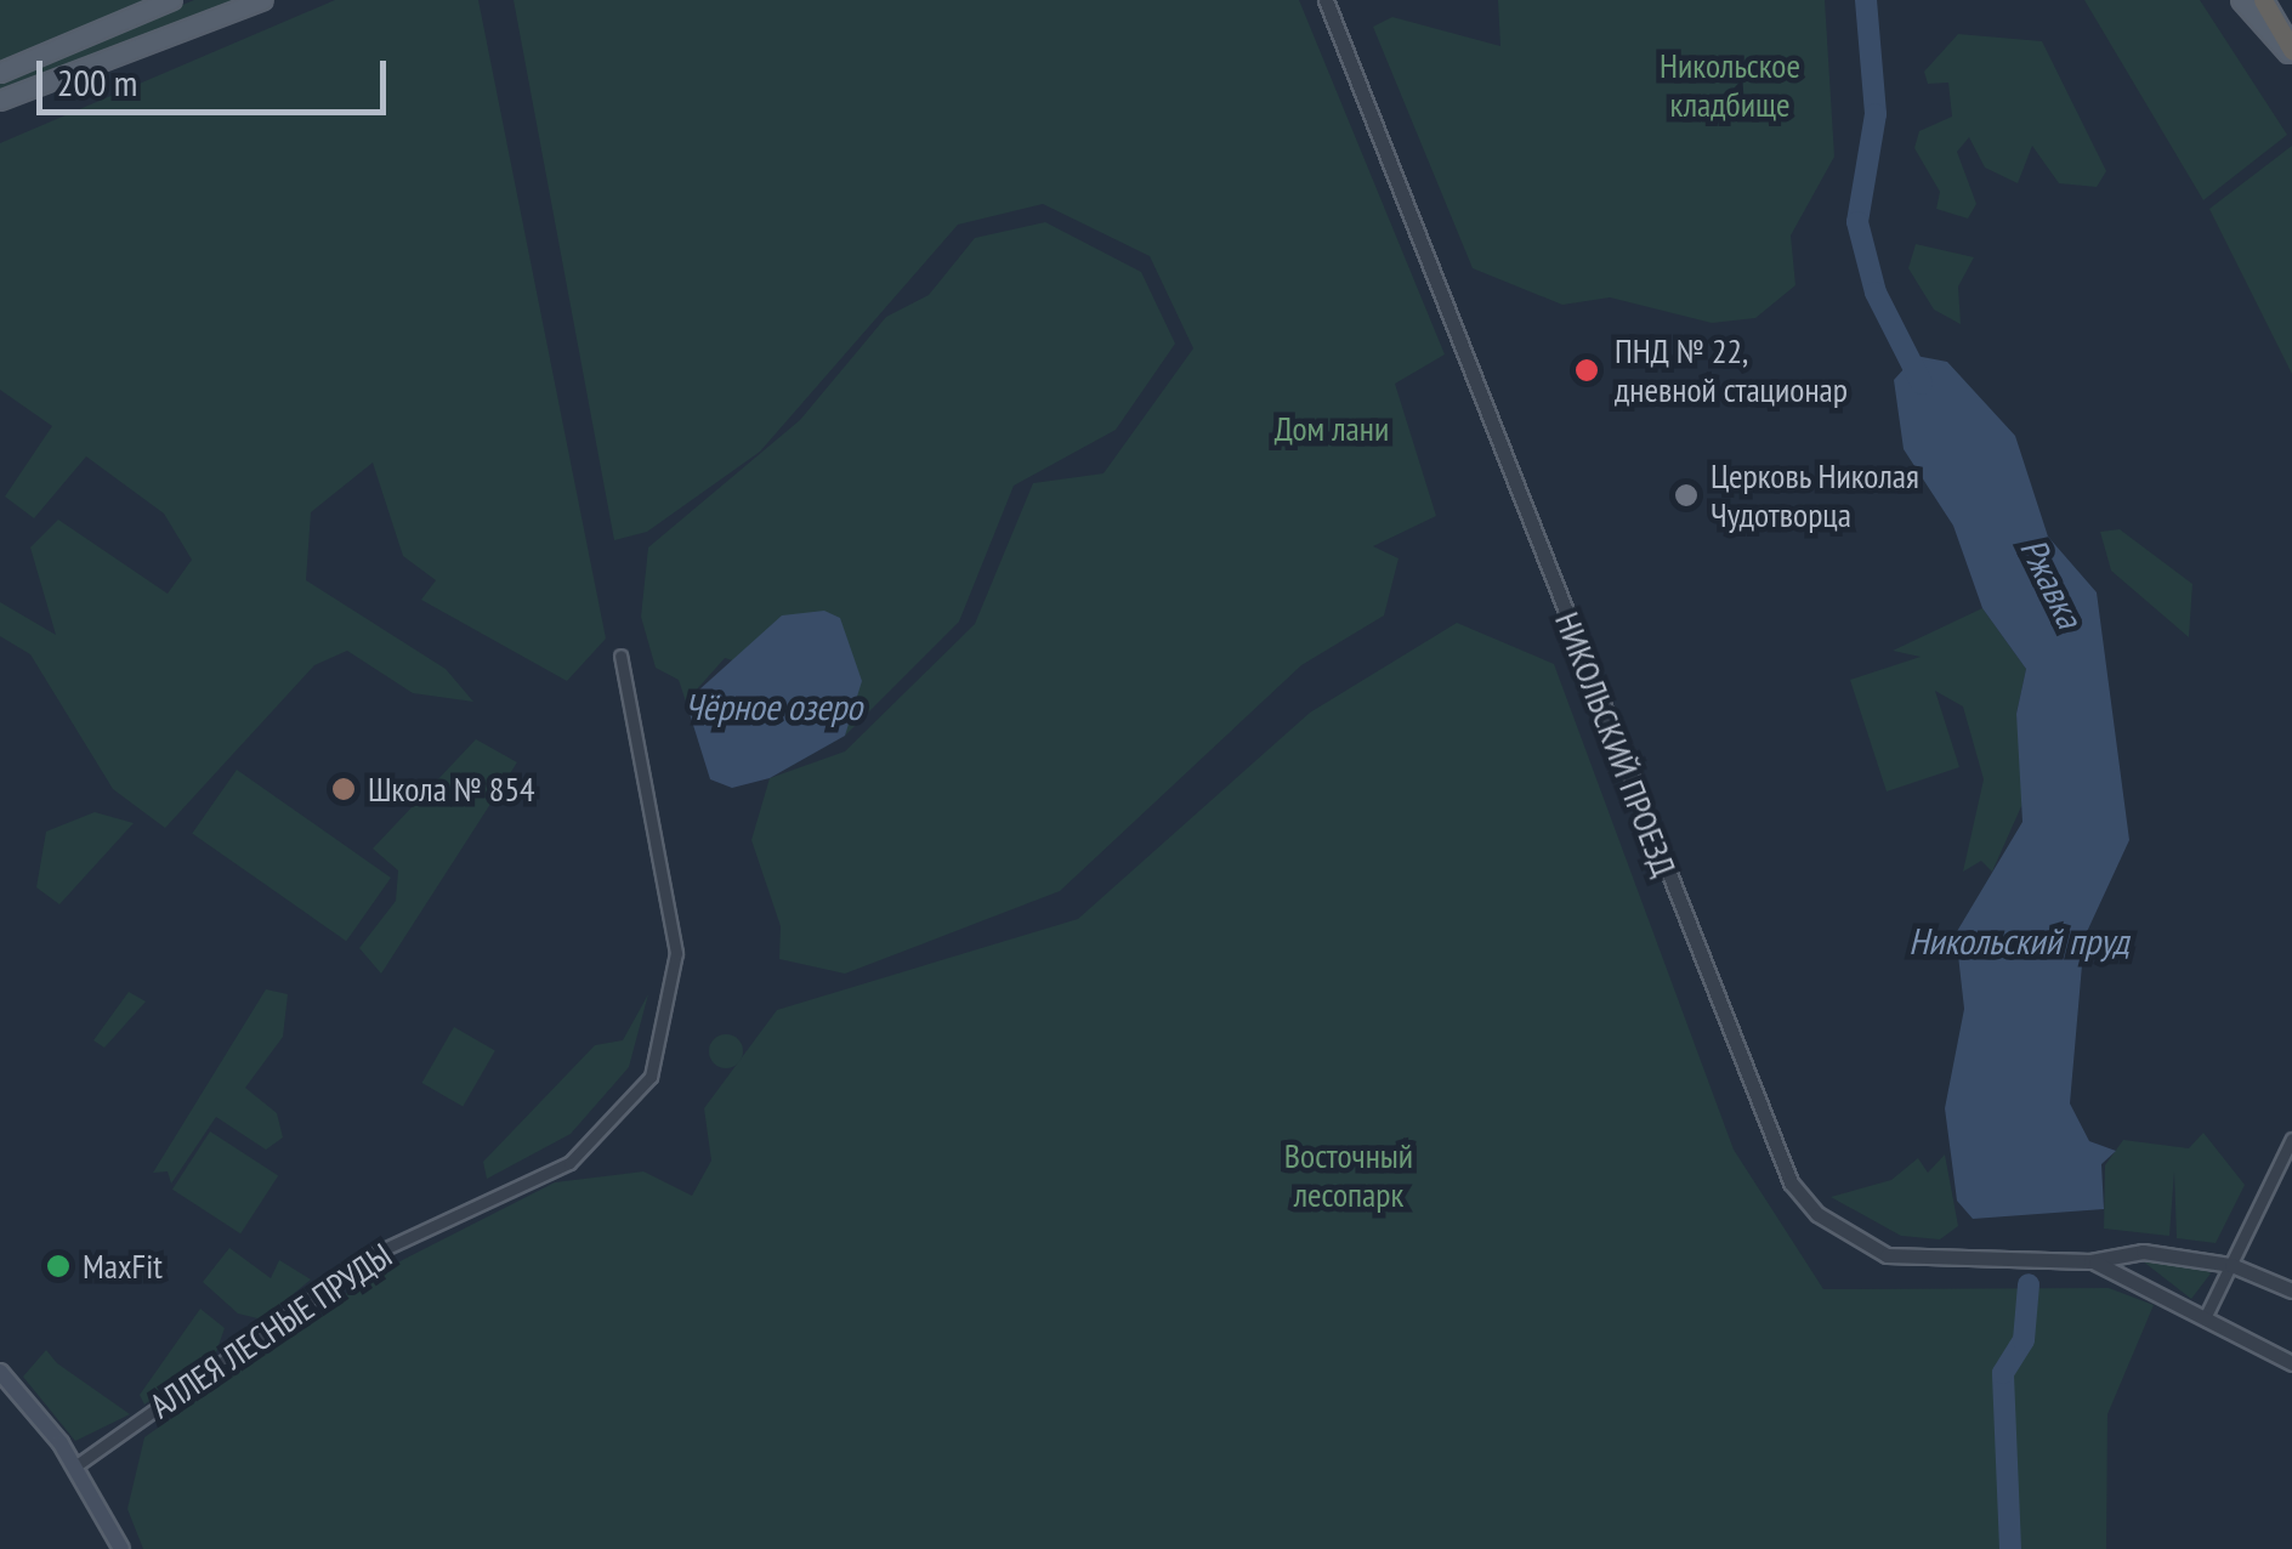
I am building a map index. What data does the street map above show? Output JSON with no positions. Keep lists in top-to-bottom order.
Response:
{
  "streets": {
    "street": ["НИКОЛЬСКИЙ ПРОЕЗД", "АЛЛЕЯ ЛЕСНЫЕ ПРУДЫ"]
  },
  "water": ["Ржавка", "Чёрное озеро", "Никольский пруд"],
  "parks": ["Никольское кладбище", "Дом лани", "Восточный лесопарк"],
  "places": [
    "ПНД № 22, дневной стационар",
    "Церковь Николая Чудотворца",
    "Школа № 854",
    "MaxFit"
  ],
  "scale_bar": "200 m"
}
